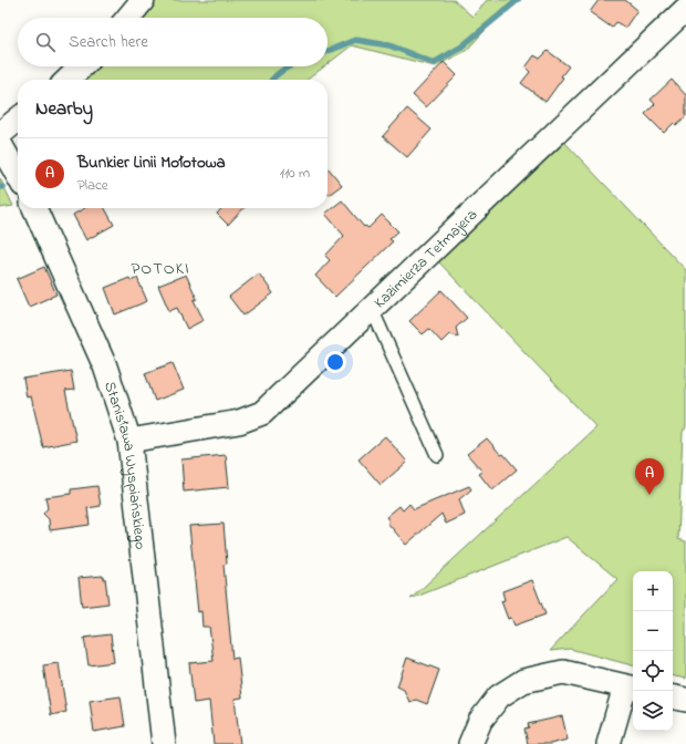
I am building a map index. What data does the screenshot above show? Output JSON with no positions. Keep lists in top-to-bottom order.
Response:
{
  "streets": {
    "street": ["Kazimierza Tetmajera", "Stanisława Wyspiańskiego"]
  },
  "crossings": [
    ["Kazimierza Tetmajera", "Stanisława Wyspiańskiego"]
  ],
  "districts": ["POTOKI"],
  "page": {
    "search": "Search here",
    "heading": "Nearby",
    "list": [
      {
        "mark": "A",
        "name": "Bunkier Linii Mołotowa",
        "note": "Place",
        "value": "110 m"
      }
    ],
    "pins": "A",
    "map_buttons": ["+", "−"]
  }
}
